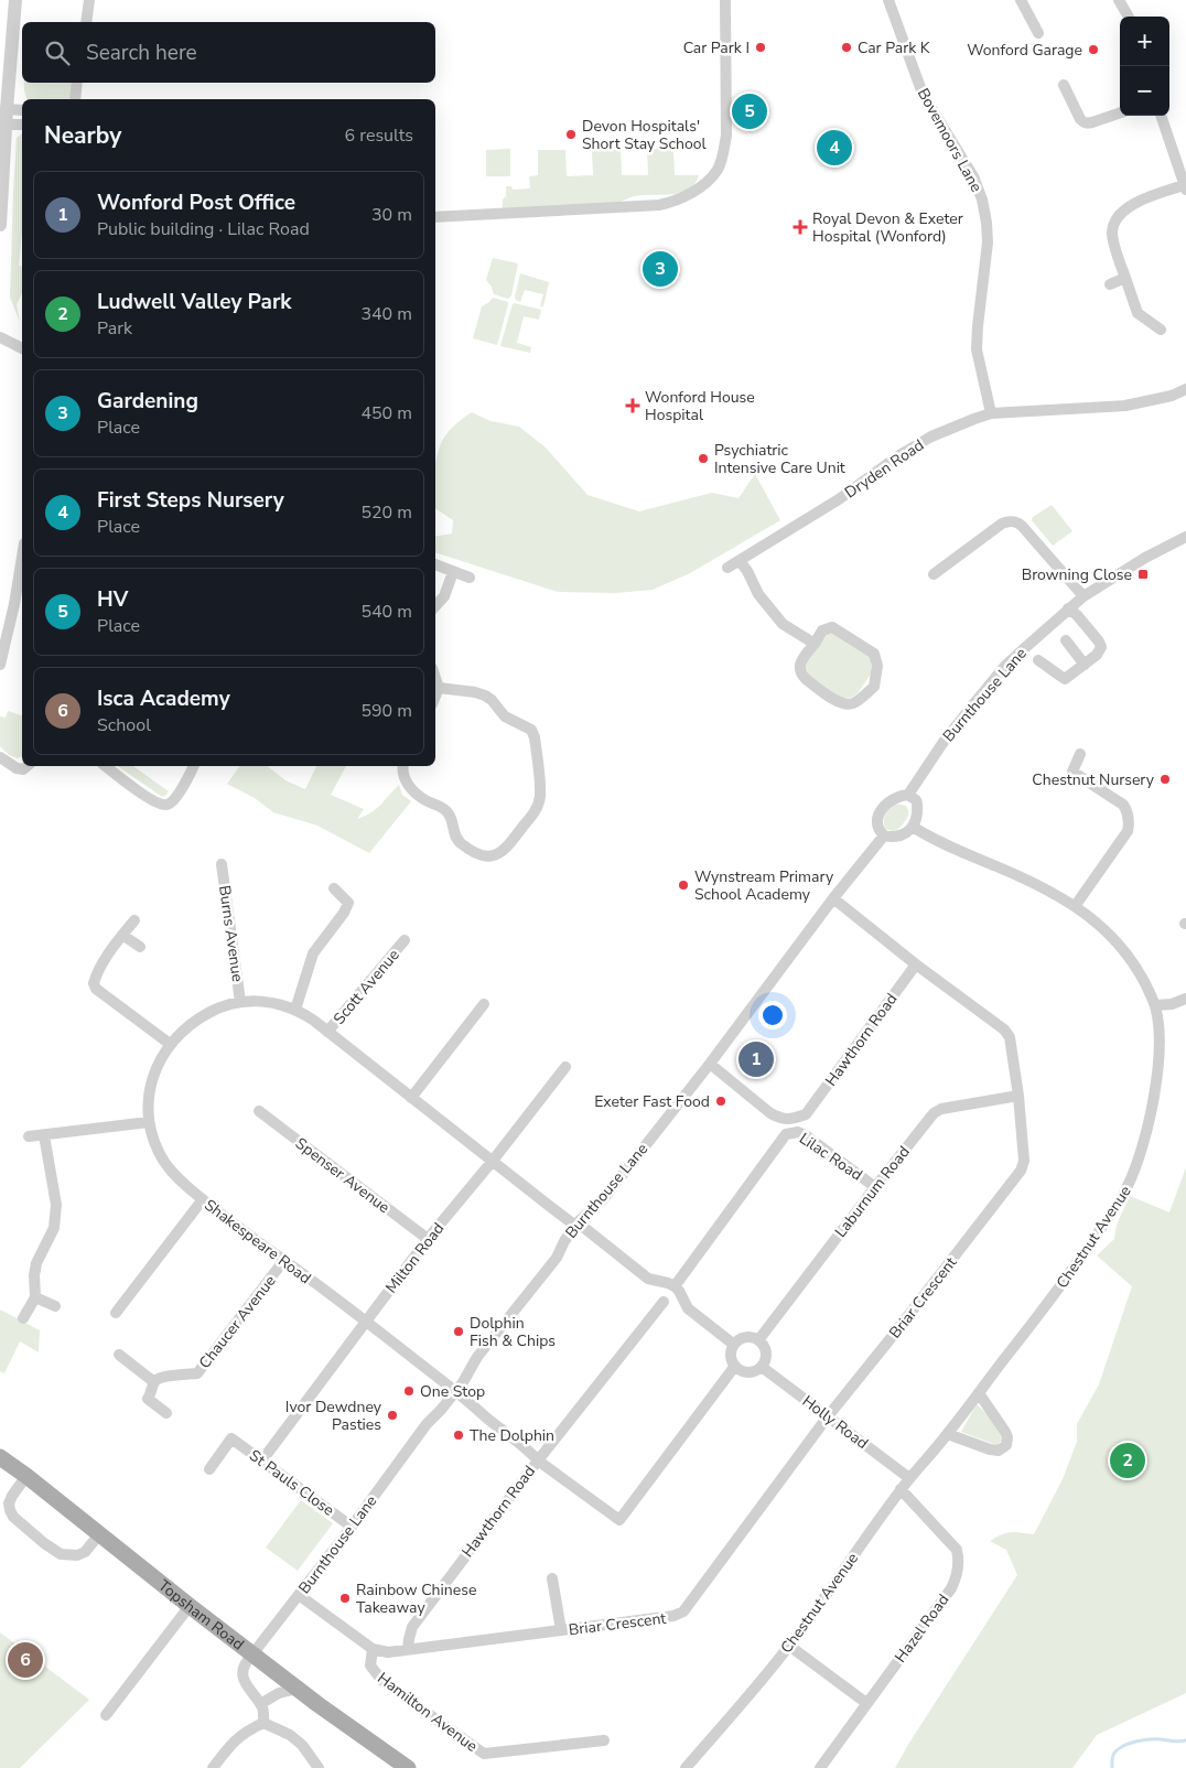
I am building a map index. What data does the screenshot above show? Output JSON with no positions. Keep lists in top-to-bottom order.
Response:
{
  "streets": {
    "main road": ["Topsham Road"],
    "street": [
      "Bovemoors Lane",
      "Dryden Road",
      "Burnthouse Lane",
      "Burns Avenue",
      "Scott Avenue",
      "Hawthorn Road",
      "Lilac Road",
      "Spenser Avenue",
      "Laburnum Road",
      "Chestnut Avenue",
      "Shakespeare Road",
      "Milton Road",
      "Briar Crescent",
      "Chaucer Avenue",
      "Holly Road",
      "St Pauls Close",
      "Hazel Road",
      "Hamilton Avenue"
    ]
  },
  "crossings": [
    ["Bovemoors Lane", "Dryden Road"],
    ["Burnthouse Lane", "Lilac Road"],
    ["Burnthouse Lane", "Chestnut Avenue"],
    ["Burnthouse Lane", "Shakespeare Road"],
    ["Burnthouse Lane", "Briar Crescent"],
    ["Burnthouse Lane", "St Pauls Close"],
    ["Burnthouse Lane", "Topsham Road"],
    ["Burns Avenue", "Shakespeare Road"],
    ["Scott Avenue", "Shakespeare Road"],
    ["Hawthorn Road", "Lilac Road"],
    ["Hawthorn Road", "Shakespeare Road"],
    ["Hawthorn Road", "Briar Crescent"],
    ["Lilac Road", "Laburnum Road"],
    ["Spenser Avenue", "Milton Road"],
    ["Laburnum Road", "Shakespeare Road"],
    ["Laburnum Road", "Briar Crescent"],
    ["Laburnum Road", "Holly Road"],
    ["Chestnut Avenue", "Holly Road"],
    ["Chestnut Avenue", "Hazel Road"],
    ["Shakespeare Road", "Milton Road"],
    ["Shakespeare Road", "Chaucer Avenue"],
    ["Shakespeare Road", "Holly Road"],
    ["Briar Crescent", "Holly Road"],
    ["Briar Crescent", "Hamilton Avenue"]
  ],
  "places": {
    "other": [
      "Car Park I",
      "Car Park K",
      "Wonford Garage",
      "Devon Hospitals' Short Stay School",
      "Psychiatric Intensive Care Unit",
      "Chestnut Nursery",
      "Wynstream Primary School Academy",
      "Exeter Fast Food",
      "Dolphin Fish & Chips",
      "One Stop",
      "Ivor Dewdney Pasties",
      "The Dolphin",
      "Rainbow Chinese Takeaway"
    ],
    "health": ["Royal Devon & Exeter Hospital (Wonford)", "Wonford House Hospital"],
    "transit": ["Browning Close"]
  },
  "page": {
    "map_buttons": ["+", "−"],
    "search": "Search here",
    "pins": [
      "5",
      "4",
      "3",
      "1",
      "2",
      "6"
    ],
    "heading": ["Nearby", "6 results"],
    "list": [
      {
        "mark": "1",
        "name": "Wonford Post Office",
        "note": "Public building · Lilac Road",
        "value": "30 m"
      },
      {
        "mark": "2",
        "name": "Ludwell Valley Park",
        "note": "Park",
        "value": "340 m"
      },
      {
        "mark": "3",
        "name": "Gardening",
        "note": "Place",
        "value": "450 m"
      },
      {
        "mark": "4",
        "name": "First Steps Nursery",
        "note": "Place",
        "value": "520 m"
      },
      {
        "mark": "5",
        "name": "HV",
        "note": "Place",
        "value": "540 m"
      },
      {
        "mark": "6",
        "name": "Isca Academy",
        "note": "School",
        "value": "590 m"
      }
    ]
  }
}
